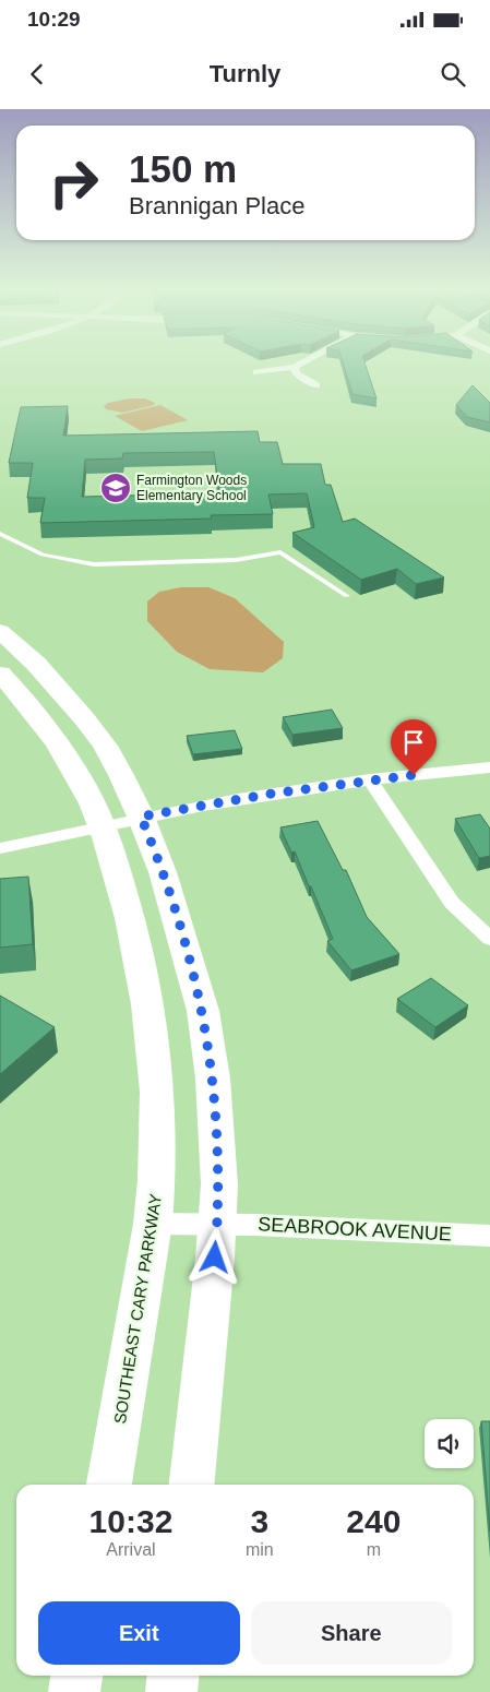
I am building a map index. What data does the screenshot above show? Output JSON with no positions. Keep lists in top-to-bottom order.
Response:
{
  "streets": {
    "main road": ["SOUTHEAST CARY PARKWAY"],
    "street": ["SEABROOK AVENUE"]
  },
  "crossings": [
    ["SEABROOK AVENUE", "SOUTHEAST CARY PARKWAY"]
  ],
  "places": {
    "school or university": ["Farmington Woods Elementary School"]
  },
  "page": {
    "status": "10:29",
    "header": "Turnly",
    "turn": ["150 m", "Brannigan Place"],
    "eta": [
      "10:32",
      "Arrival",
      "3",
      "min",
      "240",
      "m"
    ],
    "buttons": ["Exit", "Share"]
  }
}
